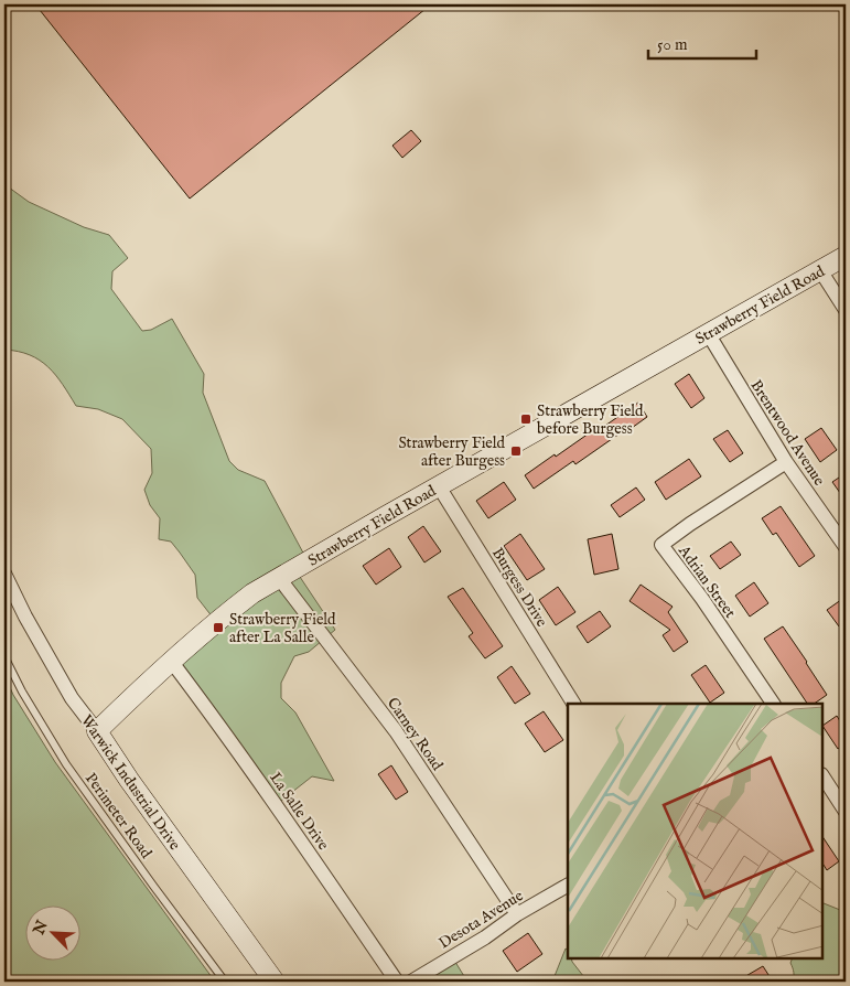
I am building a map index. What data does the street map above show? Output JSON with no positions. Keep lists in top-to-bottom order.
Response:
{
  "streets": {
    "street": [
      "Strawberry Field Road",
      "Brentwood Avenue",
      "Adrian Street",
      "Burgess Drive",
      "Carney Road",
      "Warwick Industrial Drive",
      "La Salle Drive",
      "Desota Avenue"
    ],
    "lane": ["Perimeter Road"]
  },
  "crossings": [
    ["Strawberry Field Road", "Brentwood Avenue"],
    ["Strawberry Field Road", "Burgess Drive"],
    ["Strawberry Field Road", "Carney Road"],
    ["Strawberry Field Road", "Warwick Industrial Drive"],
    ["Strawberry Field Road", "La Salle Drive"],
    ["Brentwood Avenue", "Adrian Street"],
    ["Carney Road", "Desota Avenue"]
  ],
  "places": {
    "transit": ["Strawberry Field before Burgess", "Strawberry Field after Burgess", "Strawberry Field after La Salle"]
  },
  "scale_bar": "50 m",
  "north": "top left"
}
